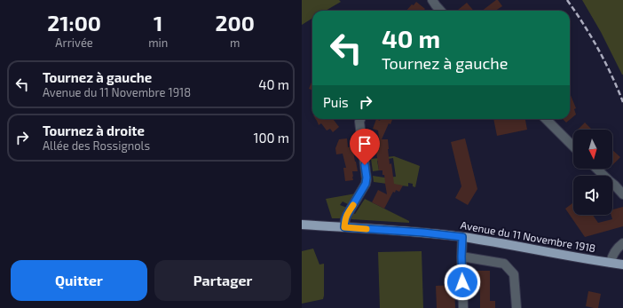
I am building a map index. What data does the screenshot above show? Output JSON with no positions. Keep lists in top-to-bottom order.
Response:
{
  "streets": {
    "main road": ["Avenue du 11 Novembre 1918"]
  },
  "north": "bottom",
  "page": {
    "eta": [
      "21:00",
      "Arrivée",
      "1",
      "min",
      "200",
      "m"
    ],
    "turn": ["40 m", "Tournez à gauche"],
    "list": [
      {
        "name": "Tournez à gauche",
        "note": "Avenue du 11 Novembre 1918",
        "value": "40 m"
      },
      {
        "name": "Tournez à droite",
        "note": "Allée des Rossignols",
        "value": "100 m"
      }
    ],
    "then": "Puis",
    "buttons": ["Quitter", "Partager"]
  }
}
